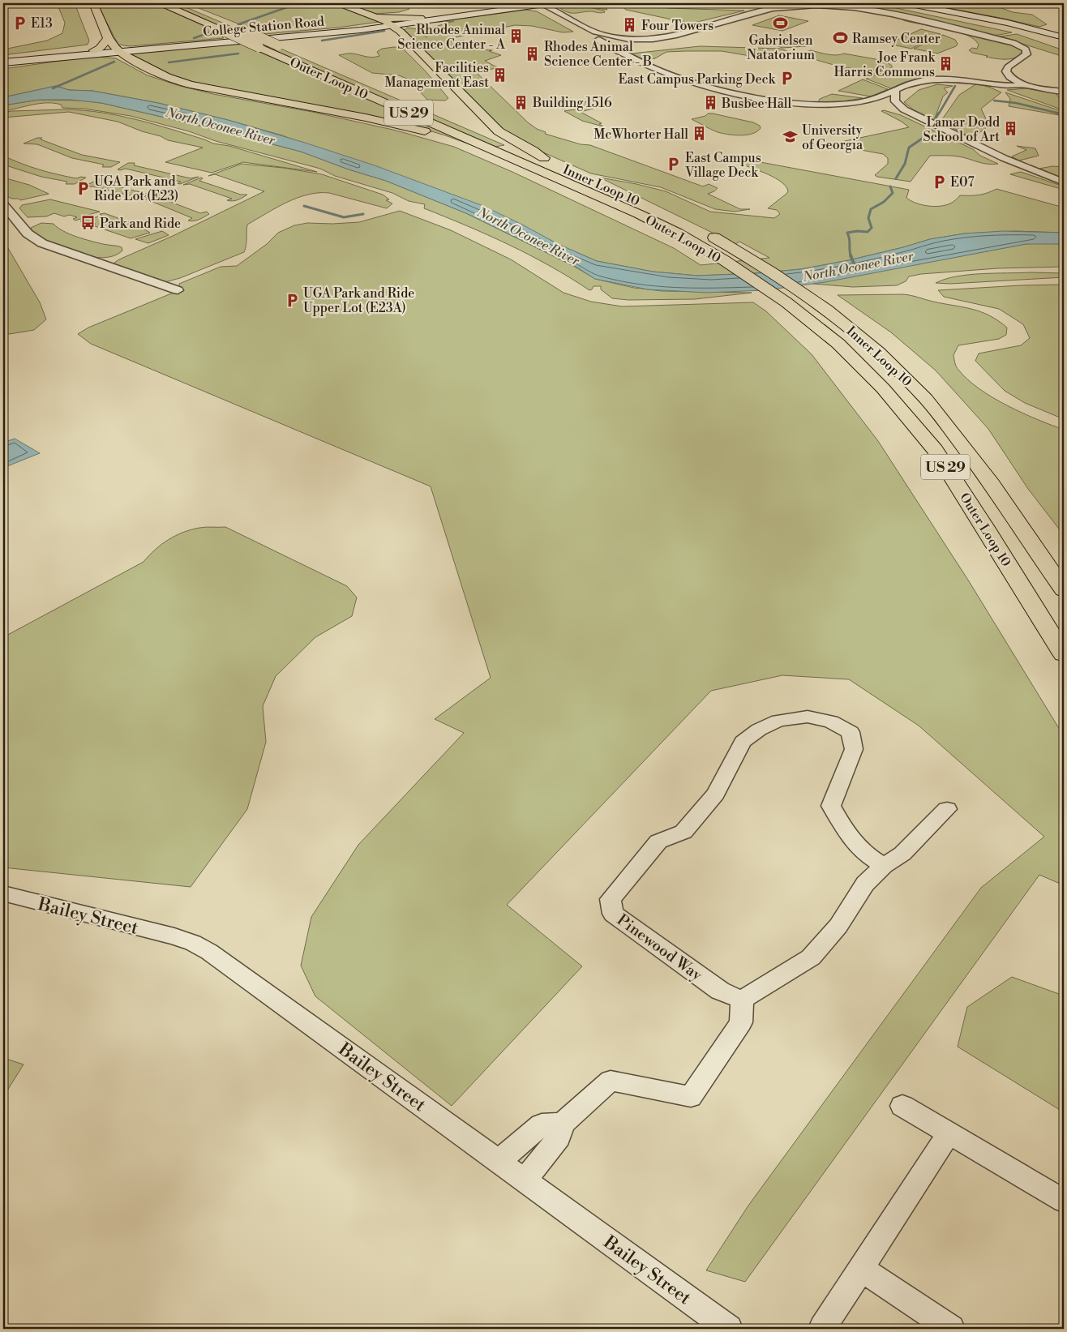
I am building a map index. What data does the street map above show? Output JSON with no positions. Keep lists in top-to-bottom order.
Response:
{
  "streets": {
    "highway": ["Outer Loop 10", "US 29", "Inner Loop 10"],
    "main road": ["College Station Road"],
    "street": ["Bailey Street", "Pinewood Way"]
  },
  "crossings": [
    ["College Station Road", "Inner Loop 10"],
    ["Outer Loop 10", "Inner Loop 10"]
  ],
  "water": ["North Oconee River"],
  "places": {
    "parking": [
      "E13",
      "East Campus Parking Deck",
      "East Campus Village Deck",
      "E07",
      "UGA Park and Ride Lot (E23)",
      "UGA Park and Ride Upper Lot (E23A)"
    ],
    "sports": ["Gabrielsen Natatorium", "Ramsey Center"],
    "building": [
      "Four Towers",
      "Rhodes Animal Science Center - A",
      "Rhodes Animal Science Center - B",
      "Joe Frank Harris Commons",
      "Facilities Management East",
      "Building 1516",
      "Busbee Hall",
      "Lamar Dodd School of Art",
      "McWhorter Hall"
    ],
    "school or university": ["University of Georgia"],
    "bus stop": ["Park and Ride"]
  }
}
